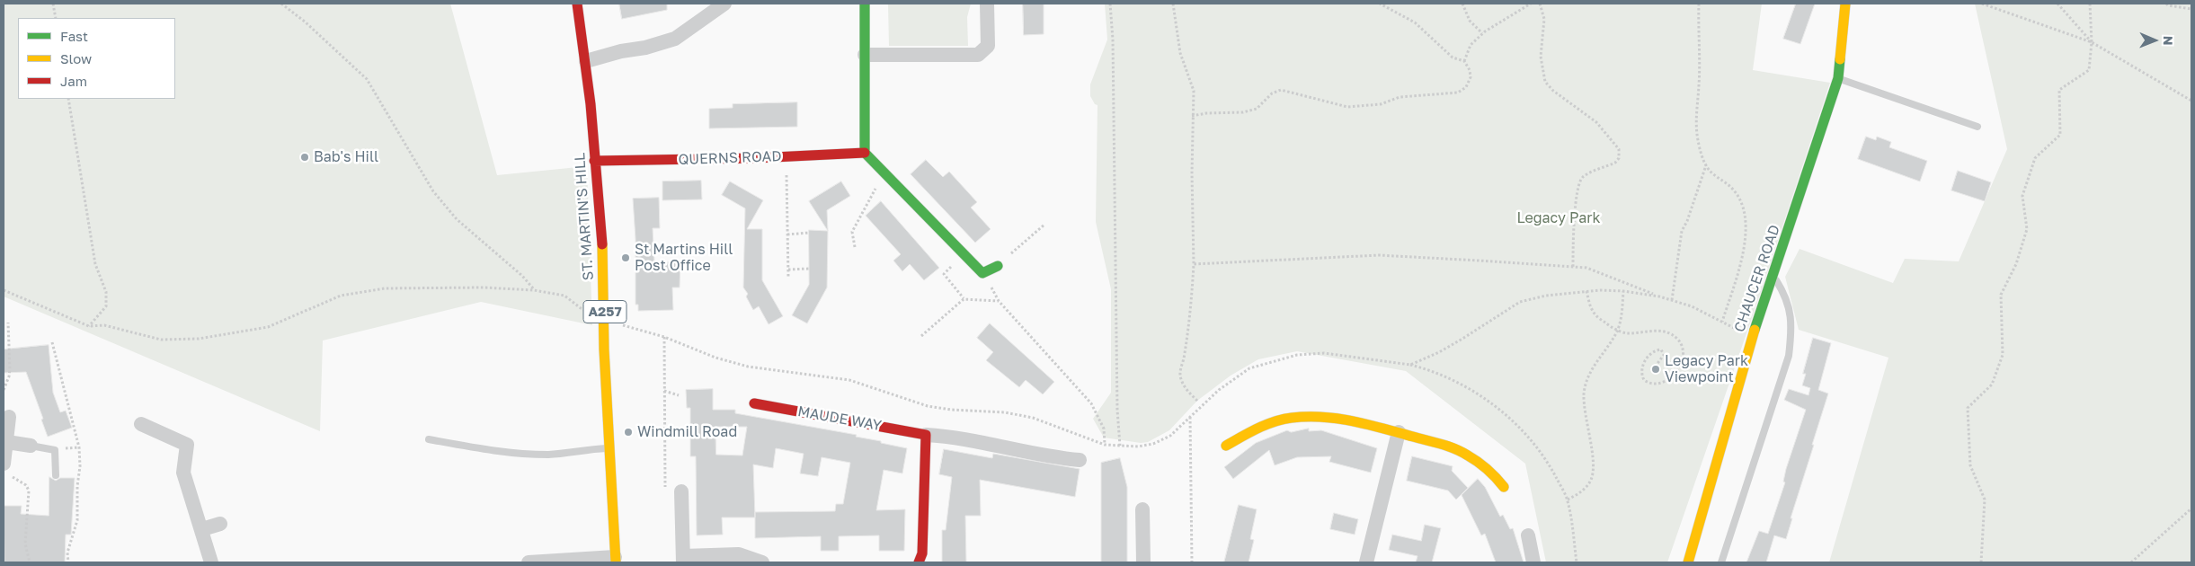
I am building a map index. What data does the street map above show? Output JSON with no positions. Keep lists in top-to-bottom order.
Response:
{
  "streets": {
    "street": [
      "QUERNS ROAD",
      "ST. MARTIN'S HILL",
      "CHAUCER ROAD",
      "A257",
      "MAUDE WAY"
    ]
  },
  "crossings": [
    ["QUERNS ROAD", "ST. MARTIN'S HILL"]
  ],
  "parks": ["Legacy Park"],
  "places": [
    "Bab's Hill",
    "St Martins Hill Post Office",
    "Legacy Park Viewpoint",
    "Windmill Road"
  ],
  "legend": ["Fast", "Slow", "Jam"],
  "north": "right"
}
